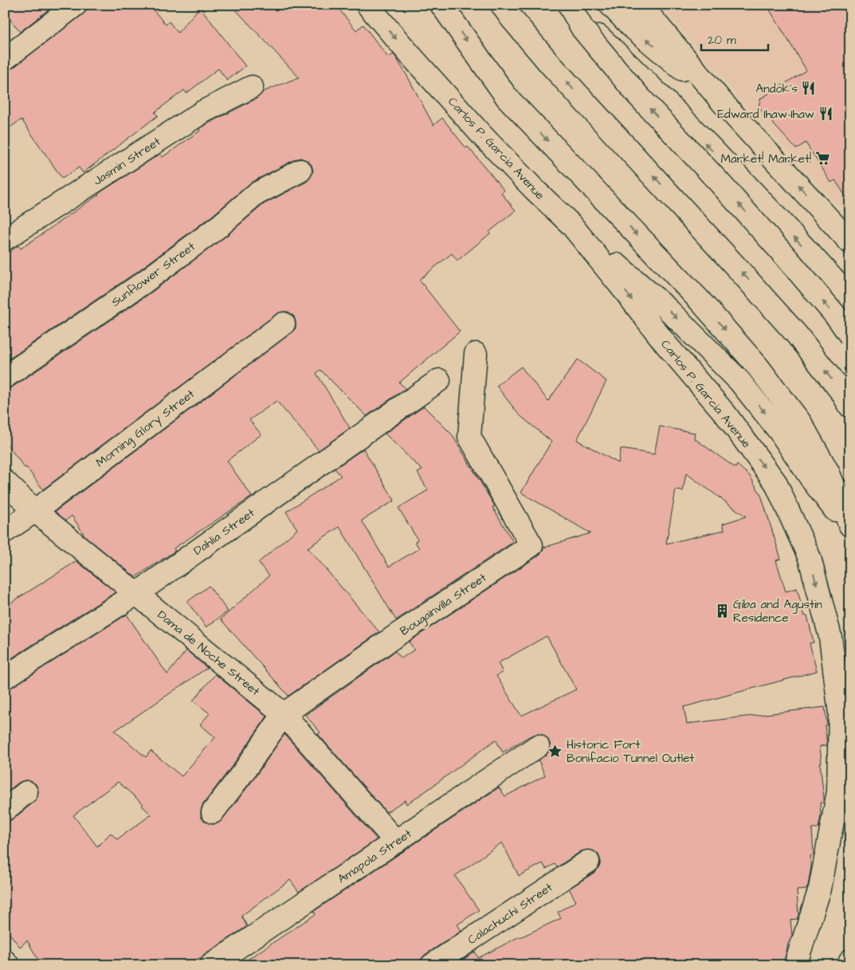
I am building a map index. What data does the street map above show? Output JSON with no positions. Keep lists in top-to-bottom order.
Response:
{
  "streets": {
    "main road": [
      "Carlos P. Garcia Avenue",
      "Jasmin Street",
      "Sunflower Street",
      "Morning Glory Street",
      "Dahlia Street",
      "Bougainvilla Street",
      "Dama de Noche Street",
      "Amapola Street",
      "Calachuchi Street"
    ]
  },
  "crossings": [
    ["Morning Glory Street", "Dama de Noche Street"],
    ["Dahlia Street", "Dama de Noche Street"],
    ["Bougainvilla Street", "Dama de Noche Street"],
    ["Dama de Noche Street", "Amapola Street"]
  ],
  "places": {
    "restaurant": ["Andok's", "Edward Ihaw-Ihaw"],
    "supermarket": ["Market! Market!"],
    "building": ["Giba and Agustin Residence"],
    "place": ["Historic Fort Bonifacio Tunnel Outlet"]
  },
  "scale_bar": "20 m"
}
